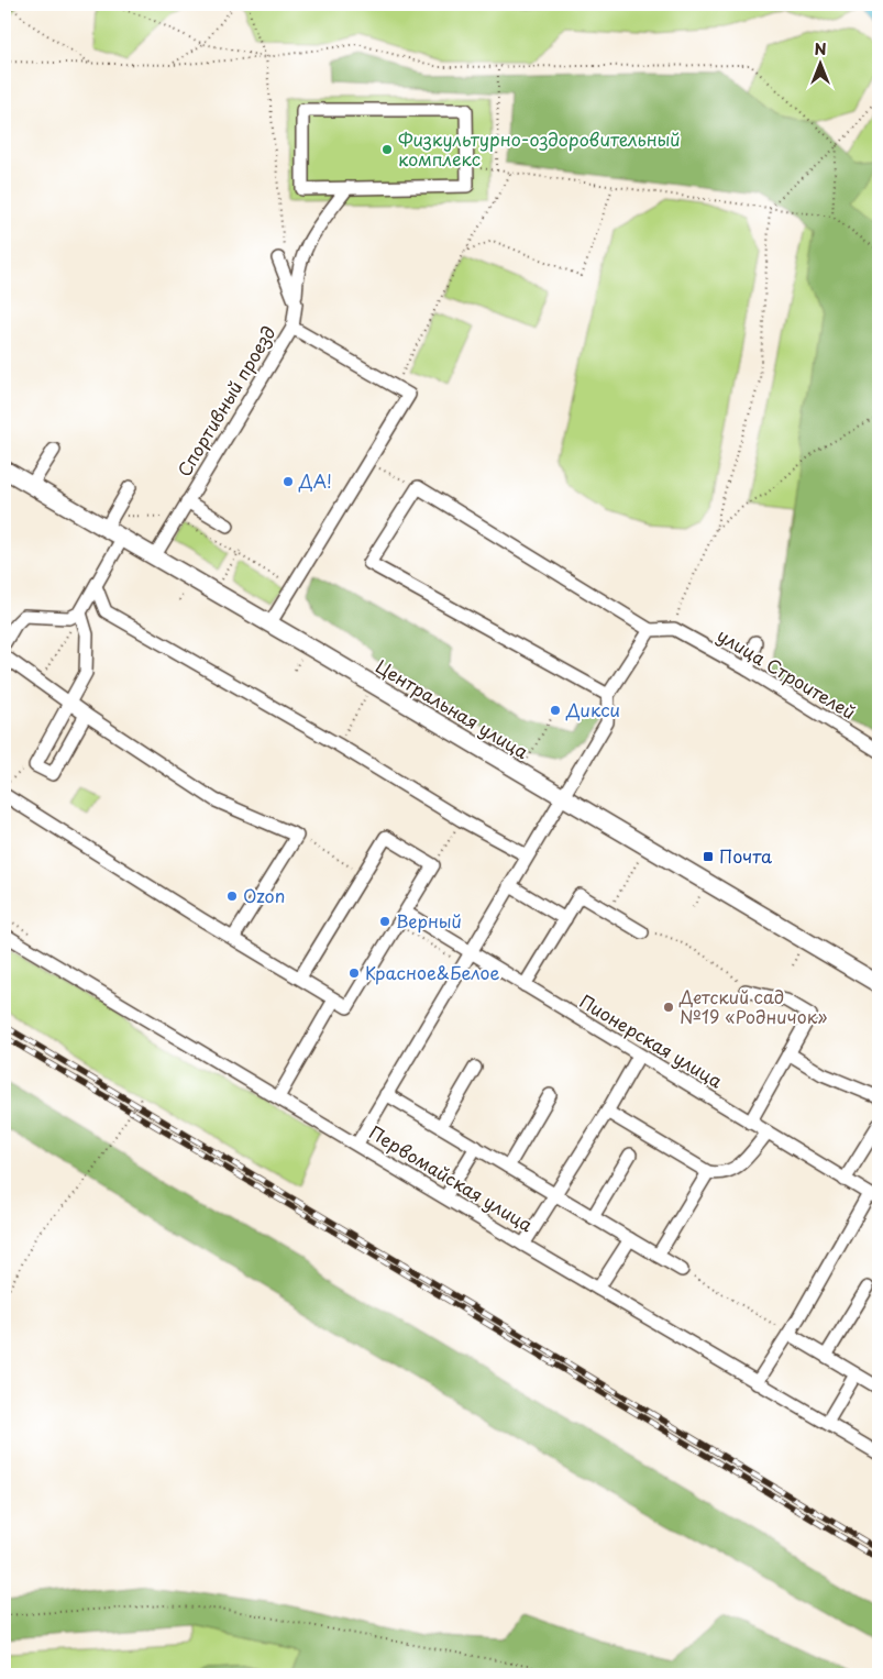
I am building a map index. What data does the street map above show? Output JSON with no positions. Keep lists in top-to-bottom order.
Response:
{
  "streets": {
    "main road": ["Центральная улица"],
    "street": [
      "Спортивный проезд",
      "улица Строителей",
      "Пионерская улица",
      "Первомайская улица"
    ]
  },
  "crossings": [
    ["Спортивный проезд", "Центральная улица"]
  ],
  "places": {
    "other": [
      "Физкультурно-оздоровительный комплекс",
      "ДА!",
      "Дикси",
      "Ozon",
      "Верный",
      "Красное&Белое",
      "Детский сад №19 «Родничок»"
    ],
    "transit": ["Почта"]
  },
  "north": "top"
}
